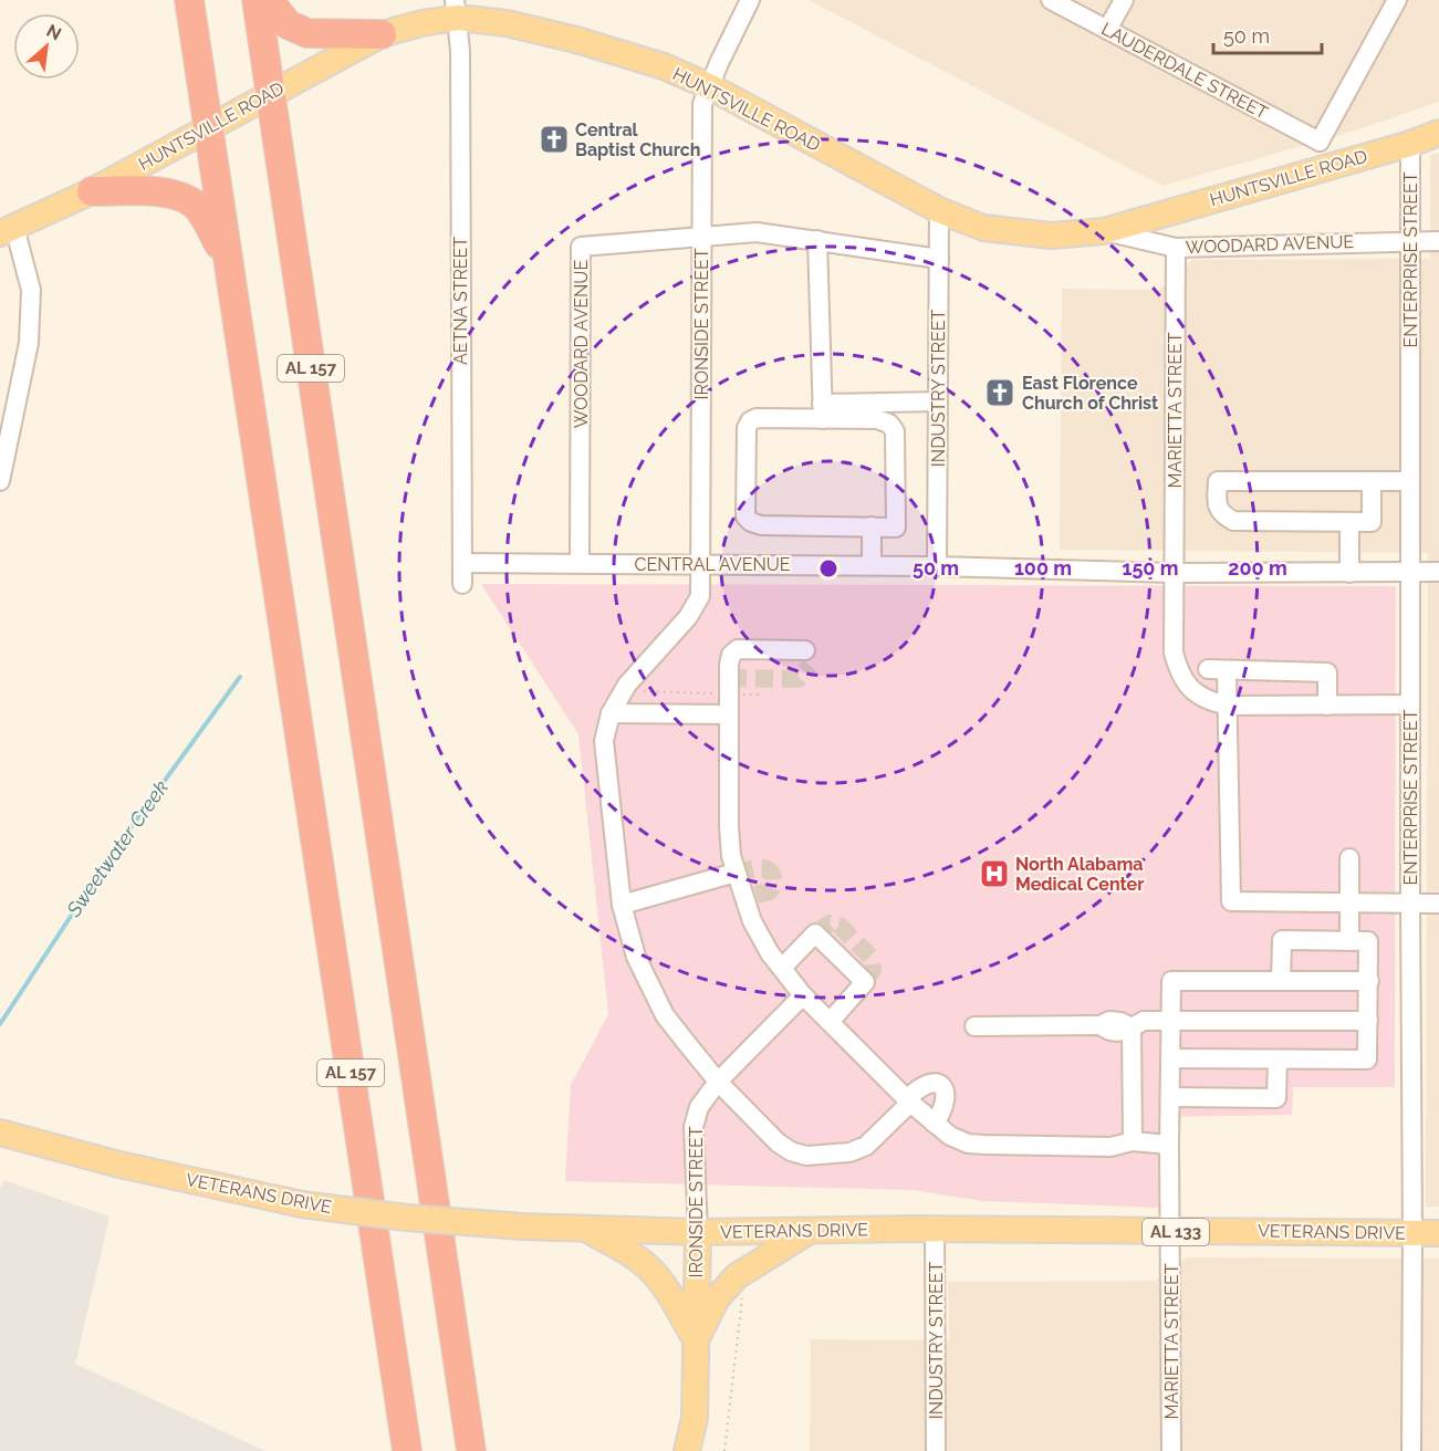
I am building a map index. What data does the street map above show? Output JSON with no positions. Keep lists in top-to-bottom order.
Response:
{
  "streets": {
    "highway": ["AL 157"],
    "main road": [
      "HUNTSVILLE ROAD",
      "IRONSIDE STREET",
      "VETERANS DRIVE",
      "AL 133"
    ],
    "street": [
      "LAUDERDALE STREET",
      "WOODARD AVENUE",
      "ENTERPRISE STREET",
      "AETNA STREET",
      "INDUSTRY STREET",
      "MARIETTA STREET",
      "CENTRAL AVENUE"
    ]
  },
  "crossings": [
    ["HUNTSVILLE ROAD", "WOODARD AVENUE"],
    ["HUNTSVILLE ROAD", "ENTERPRISE STREET"],
    ["HUNTSVILLE ROAD", "AETNA STREET"],
    ["HUNTSVILLE ROAD", "IRONSIDE STREET"],
    ["HUNTSVILLE ROAD", "AL 157"],
    ["HUNTSVILLE ROAD", "INDUSTRY STREET"],
    ["WOODARD AVENUE", "ENTERPRISE STREET"],
    ["WOODARD AVENUE", "IRONSIDE STREET"],
    ["WOODARD AVENUE", "INDUSTRY STREET"],
    ["WOODARD AVENUE", "MARIETTA STREET"],
    ["WOODARD AVENUE", "CENTRAL AVENUE"],
    ["ENTERPRISE STREET", "CENTRAL AVENUE"],
    ["ENTERPRISE STREET", "VETERANS DRIVE"],
    ["AETNA STREET", "CENTRAL AVENUE"],
    ["IRONSIDE STREET", "CENTRAL AVENUE"],
    ["IRONSIDE STREET", "VETERANS DRIVE"],
    ["INDUSTRY STREET", "CENTRAL AVENUE"],
    ["INDUSTRY STREET", "VETERANS DRIVE"],
    ["MARIETTA STREET", "CENTRAL AVENUE"],
    ["MARIETTA STREET", "VETERANS DRIVE"]
  ],
  "water": ["Sweetwater Creek"],
  "places": {
    "church": ["Central Baptist Church", "East Florence Church of Christ"],
    "hospital": ["North Alabama Medical Center"]
  },
  "scale_bar": "50 m",
  "north": "top right",
  "rings": [
    "50 m",
    "100 m",
    "150 m",
    "200 m"
  ]
}
